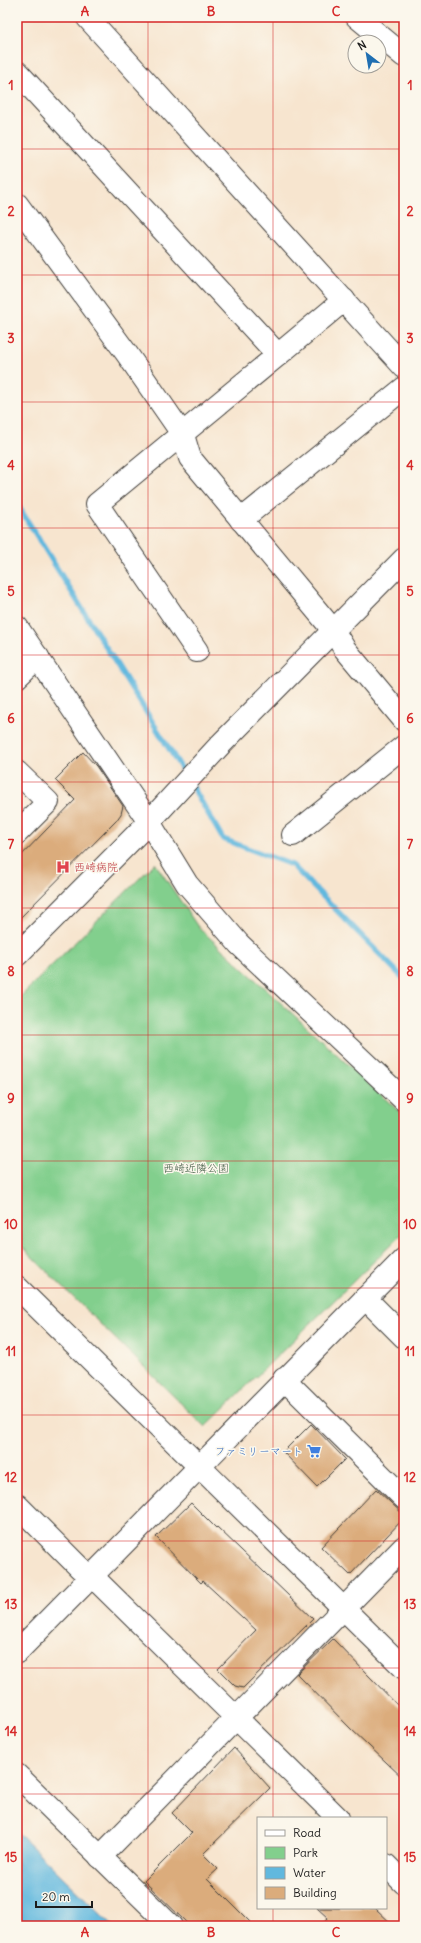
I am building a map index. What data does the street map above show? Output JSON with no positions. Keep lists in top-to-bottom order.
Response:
{
  "parks": ["西崎近隣公園"],
  "places": {
    "hospital": ["西崎病院"],
    "supermarket": ["ファミリーマート"]
  },
  "legend": [
    "Road",
    "Park",
    "Water",
    "Building"
  ],
  "scale_bar": "20 m",
  "north": "top left",
  "grid": {
    "columns": ["A", "B", "C"],
    "rows": [
      "1",
      "2",
      "3",
      "4",
      "5",
      "6",
      "7",
      "8",
      "9",
      "10",
      "11",
      "12",
      "13",
      "14",
      "15"
    ]
  }
}
